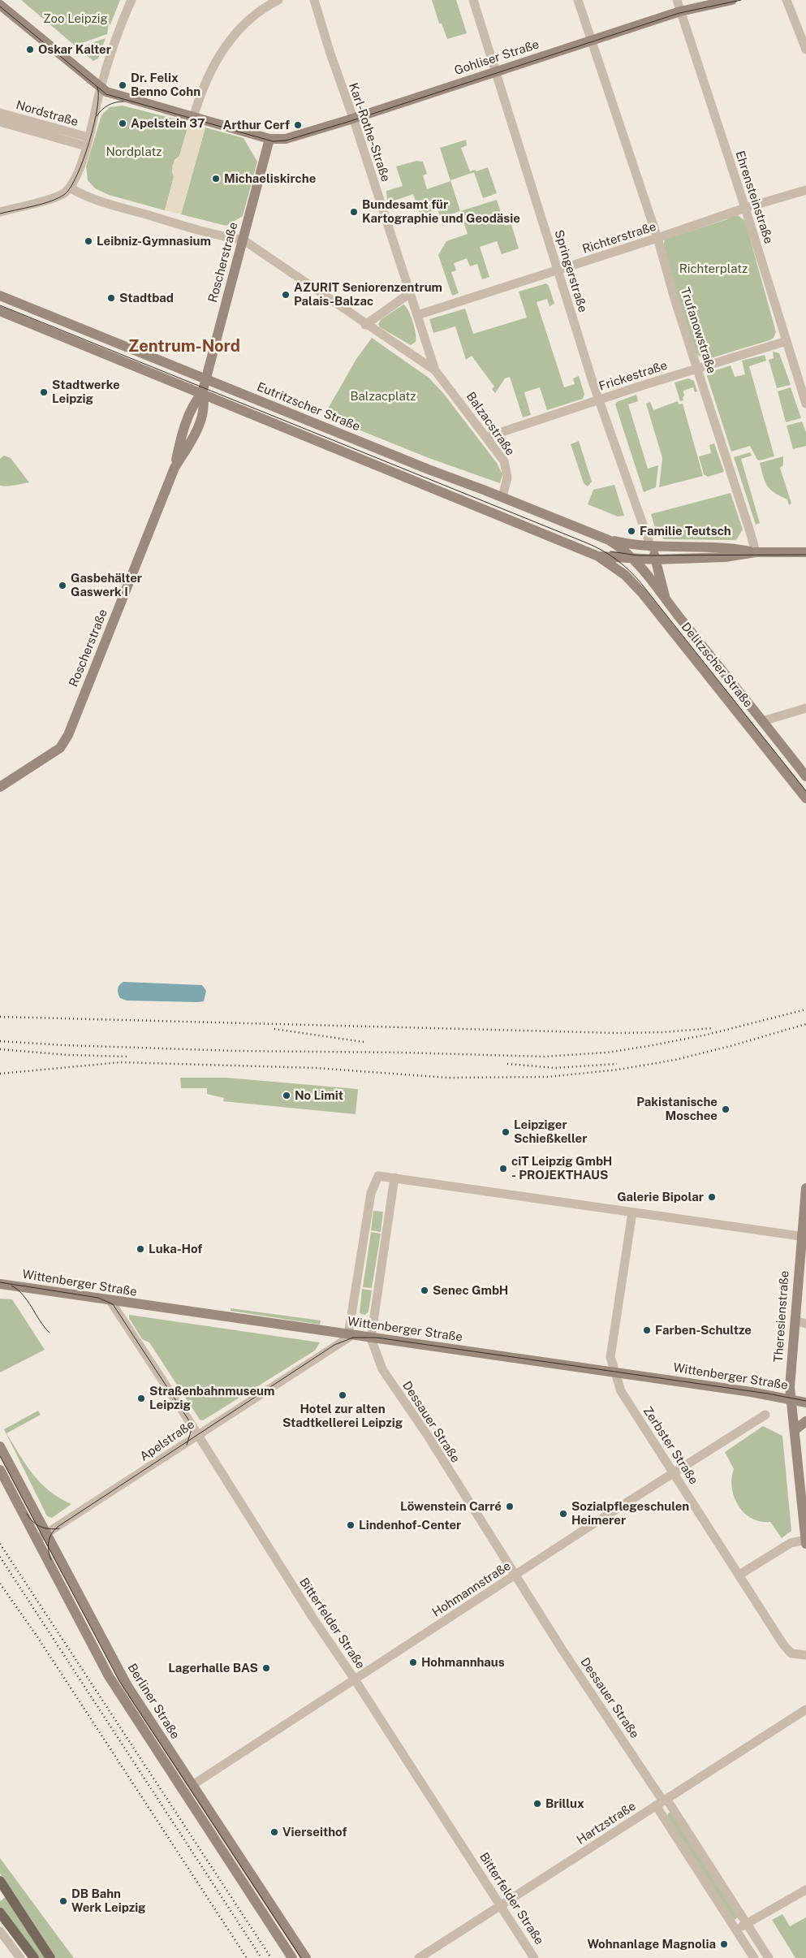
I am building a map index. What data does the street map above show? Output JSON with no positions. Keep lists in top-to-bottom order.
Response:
{
  "streets": {
    "main road": [
      "Gohliser Straße",
      "Roscherstraße",
      "Eutritzscher Straße",
      "Delitzscher Straße",
      "Wittenberger Straße",
      "Theresienstraße",
      "Berliner Straße"
    ],
    "street": [
      "Nordstraße",
      "Karl-Rothe-Straße",
      "Ehrensteinstraße",
      "Richterstraße",
      "Springerstraße",
      "Trufanowstraße",
      "Frickestraße",
      "Balzacstraße",
      "Dessauer Straße",
      "Apelstraße",
      "Zerbster Straße",
      "Hohmannstraße",
      "Bitterfelder Straße",
      "Hartzstraße"
    ]
  },
  "crossings": [
    ["Gohliser Straße", "Karl-Rothe-Straße"],
    ["Gohliser Straße", "Ehrensteinstraße"],
    ["Gohliser Straße", "Roscherstraße"],
    ["Gohliser Straße", "Springerstraße"],
    ["Gohliser Straße", "Trufanowstraße"],
    ["Karl-Rothe-Straße", "Richterstraße"],
    ["Karl-Rothe-Straße", "Balzacstraße"],
    ["Ehrensteinstraße", "Richterstraße"],
    ["Ehrensteinstraße", "Frickestraße"],
    ["Richterstraße", "Springerstraße"],
    ["Richterstraße", "Trufanowstraße"],
    ["Roscherstraße", "Eutritzscher Straße"],
    ["Roscherstraße", "Balzacstraße"],
    ["Springerstraße", "Frickestraße"],
    ["Trufanowstraße", "Frickestraße"],
    ["Frickestraße", "Balzacstraße"],
    ["Eutritzscher Straße", "Balzacstraße"],
    ["Eutritzscher Straße", "Delitzscher Straße"],
    ["Wittenberger Straße", "Theresienstraße"],
    ["Wittenberger Straße", "Dessauer Straße"],
    ["Wittenberger Straße", "Apelstraße"],
    ["Wittenberger Straße", "Zerbster Straße"],
    ["Wittenberger Straße", "Bitterfelder Straße"],
    ["Dessauer Straße", "Hohmannstraße"],
    ["Dessauer Straße", "Hartzstraße"],
    ["Apelstraße", "Bitterfelder Straße"],
    ["Apelstraße", "Berliner Straße"],
    ["Zerbster Straße", "Hohmannstraße"],
    ["Hohmannstraße", "Bitterfelder Straße"],
    ["Hohmannstraße", "Berliner Straße"],
    ["Bitterfelder Straße", "Hartzstraße"]
  ],
  "districts": ["Zentrum-Nord"],
  "parks": [
    "Zoo Leipzig",
    "Nordplatz",
    "Richterplatz",
    "Balzacplatz"
  ],
  "places": [
    "Oskar Kalter",
    "Dr. Felix Benno Cohn",
    "Apelstein 37",
    "Arthur Cerf",
    "Michaeliskirche",
    "Bundesamt für Kartographie und Geodäsie",
    "Leibniz-Gymnasium",
    "AZURIT Seniorenzentrum Palais-Balzac",
    "Stadtbad",
    "Stadtwerke Leipzig",
    "Familie Teutsch",
    "Gasbehälter Gaswerk I",
    "No Limit",
    "Pakistanische Moschee",
    "Leipziger Schießkeller",
    "ciT Leipzig GmbH - PROJEKTHAUS",
    "Galerie Bipolar",
    "Luka-Hof",
    "Senec GmbH",
    "Farben-Schultze",
    "Hotel zur alten Stadtkellerei Leipzig",
    "Straßenbahnmuseum Leipzig",
    "Löwenstein Carré",
    "Sozialpflegeschulen Heimerer",
    "Lindenhof-Center",
    "Hohmannhaus",
    "Lagerhalle BAS",
    "Brillux",
    "Vierseithof",
    "DB Bahn Werk Leipzig",
    "Wohnanlage Magnolia"
  ]
}
